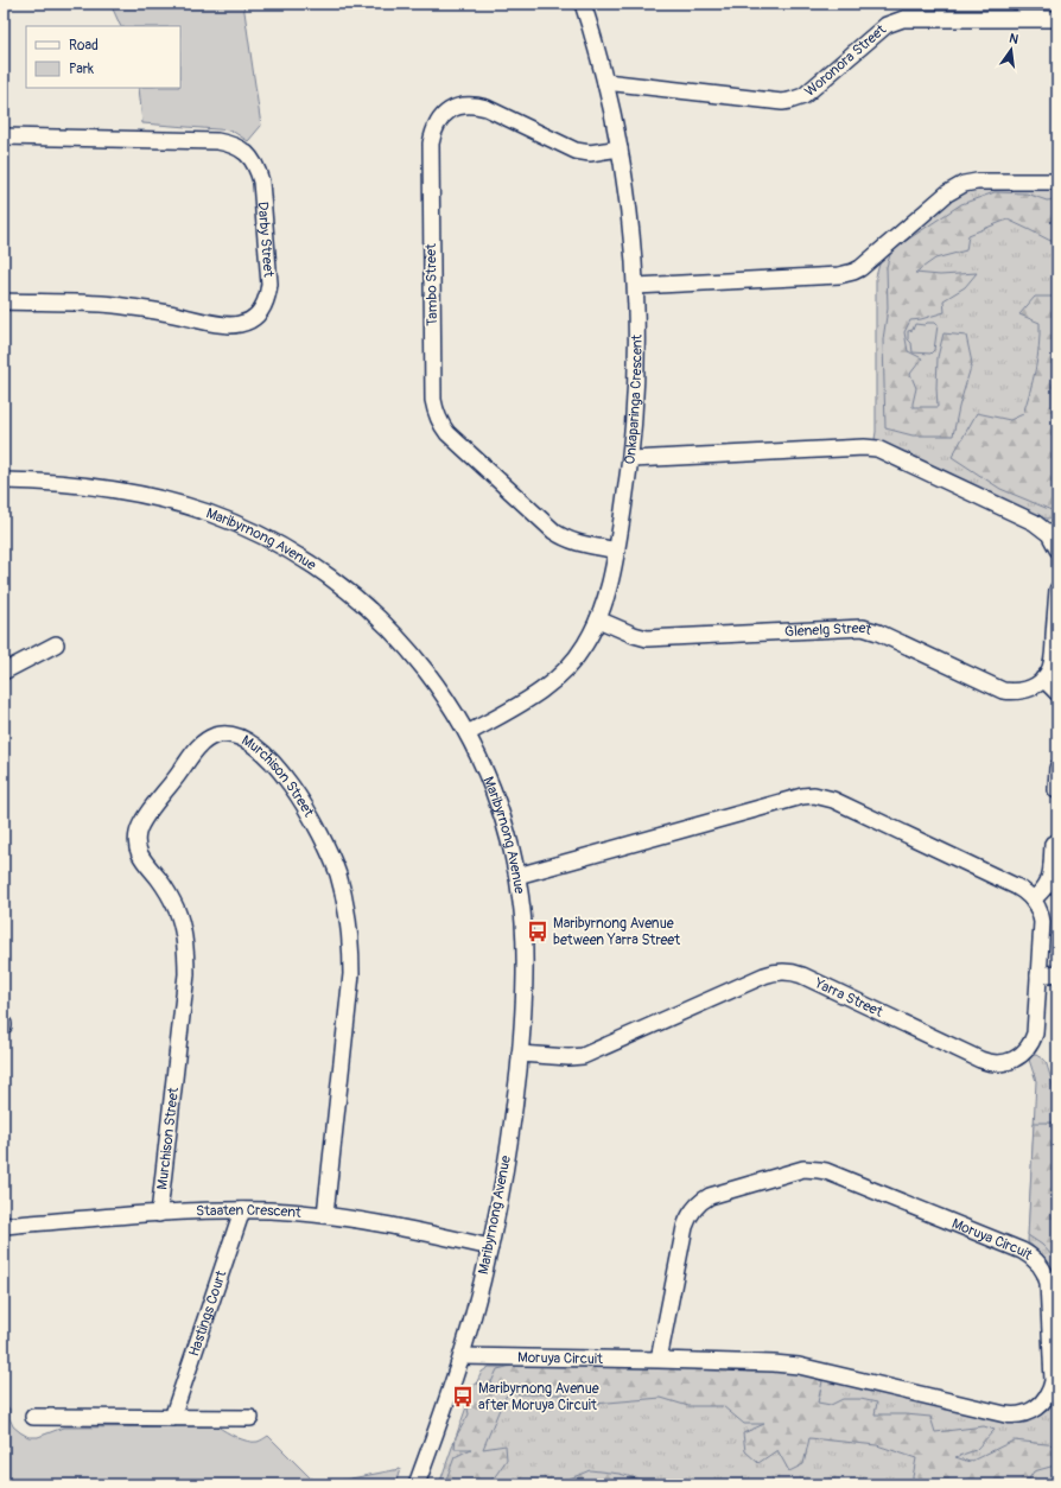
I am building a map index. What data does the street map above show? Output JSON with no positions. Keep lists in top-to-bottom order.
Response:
{
  "streets": {
    "street": [
      "Woronora Street",
      "Darby Street",
      "Tambo Street",
      "Onkaparinga Crescent",
      "Maribyrnong Avenue",
      "Glenelg Street",
      "Murchison Street",
      "Yarra Street",
      "Staaten Crescent",
      "Moruya Circuit",
      "Hastings Court"
    ]
  },
  "crossings": [
    ["Woronora Street", "Onkaparinga Crescent"],
    ["Tambo Street", "Onkaparinga Crescent"],
    ["Onkaparinga Crescent", "Maribyrnong Avenue"],
    ["Onkaparinga Crescent", "Glenelg Street"],
    ["Maribyrnong Avenue", "Yarra Street"],
    ["Maribyrnong Avenue", "Staaten Crescent"],
    ["Maribyrnong Avenue", "Moruya Circuit"],
    ["Murchison Street", "Staaten Crescent"],
    ["Staaten Crescent", "Hastings Court"]
  ],
  "places": {
    "bus stop": ["Maribyrnong Avenue between Yarra Street", "Maribyrnong Avenue after Moruya Circuit"]
  },
  "legend": ["Road", "Park"],
  "north": "top"
}
